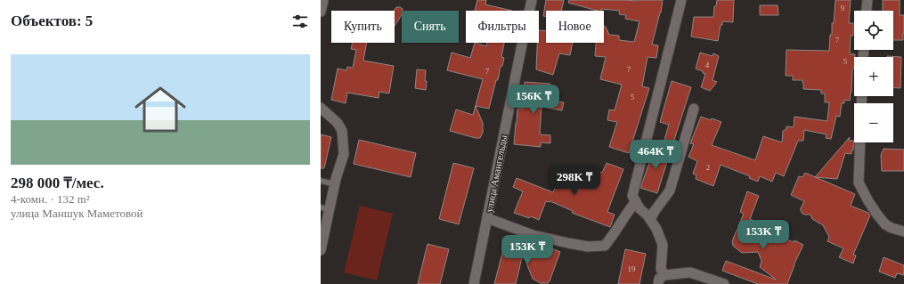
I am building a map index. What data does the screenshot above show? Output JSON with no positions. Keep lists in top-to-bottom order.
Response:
{
  "streets": {
    "street": ["улица Амангельды"]
  },
  "house_numbers": [
    "9",
    "7",
    "5",
    "4",
    "7",
    "7",
    "5",
    "2",
    "19"
  ],
  "page": {
    "heading": "Объектов: 5",
    "map_buttons": ["+", "−"],
    "chip": [
      "Купить",
      "Снять",
      "Фильтры",
      "Новое"
    ],
    "list": [
      {
        "name": "298 000 ₸/мес.",
        "note": "4-комн. · 132 m² · улица Маншук Маметовой"
      }
    ],
    "price": [
      "156K ₸",
      "464K ₸",
      "298K ₸",
      "153K ₸",
      "153K ₸"
    ]
  }
}
